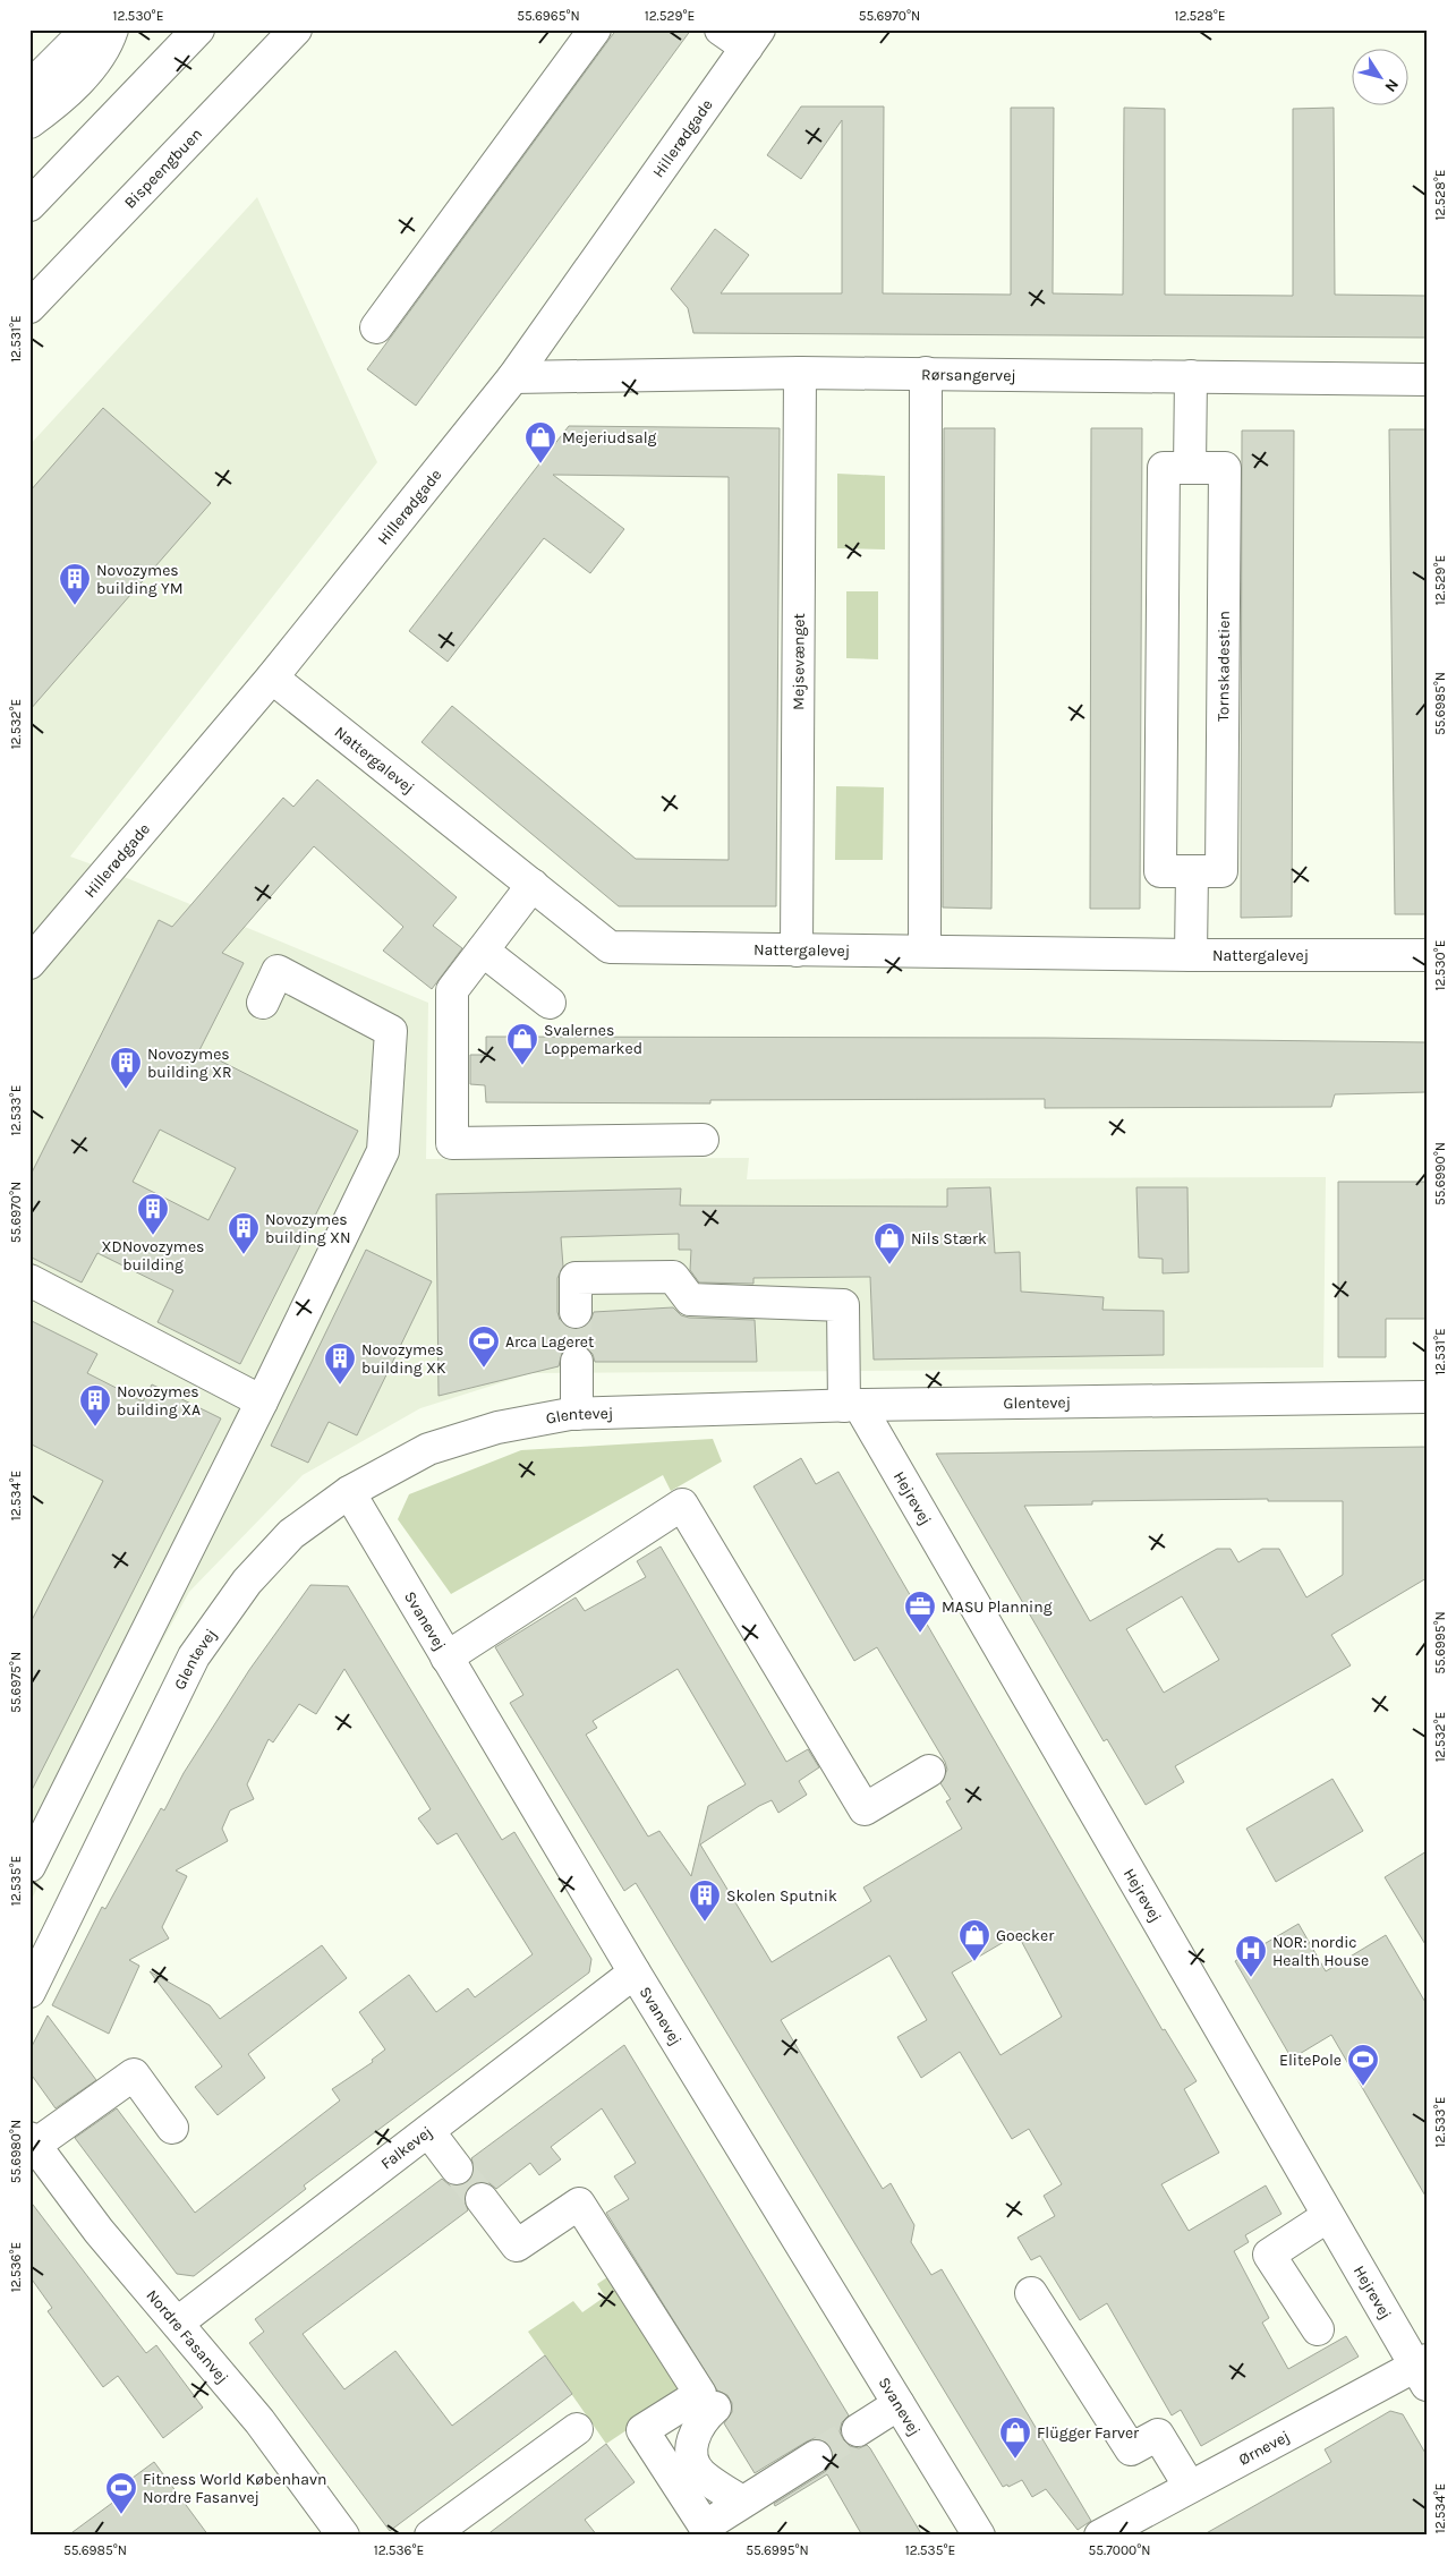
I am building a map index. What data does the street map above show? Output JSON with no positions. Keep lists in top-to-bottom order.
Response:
{
  "streets": {
    "street": [
      "Hillerødgade",
      "Bispeengbuen",
      "Rørsangervej",
      "Mejsevænget",
      "Tornskadestien",
      "Nattergalevej",
      "Glentevej",
      "Hejrevej",
      "Svanevej",
      "Falkevej",
      "Nordre Fasanvej",
      "Ørnevej"
    ]
  },
  "crossings": [
    ["Hillerødgade", "Rørsangervej"],
    ["Hillerødgade", "Nattergalevej"],
    ["Rørsangervej", "Mejsevænget"],
    ["Mejsevænget", "Nattergalevej"],
    ["Glentevej", "Hejrevej"],
    ["Glentevej", "Svanevej"],
    ["Hejrevej", "Ørnevej"],
    ["Svanevej", "Falkevej"],
    ["Falkevej", "Nordre Fasanvej"]
  ],
  "places": {
    "shop": [
      "Mejeriudsalg",
      "Svalernes Loppemarked",
      "Nils Stærk",
      "Goecker",
      "Flügger Farver"
    ],
    "building": [
      "Novozymes building YM",
      "Novozymes building XR",
      "XDNovozymes building",
      "Novozymes building XN",
      "Novozymes building XK",
      "Novozymes building XA",
      "Skolen Sputnik"
    ],
    "sports": ["Arca Lageret", "ElitePole", "Fitness World København Nordre Fasanvej"],
    "office": ["MASU Planning"],
    "hospital": ["NOR: nordic Health House"]
  },
  "north": "bottom right",
  "coordinates": [
    "12.530°E",
    "55.6965°N",
    "12.529°E",
    "55.6970°N",
    "12.528°E",
    "12.531°E",
    "55.6985°N",
    "12.532°E",
    "12.533°E",
    "55.6990°N",
    "12.534°E",
    "55.6995°N",
    "55.6975°N",
    "12.535°E",
    "55.6980°N",
    "12.536°E",
    "55.7000°N"
  ]
}
